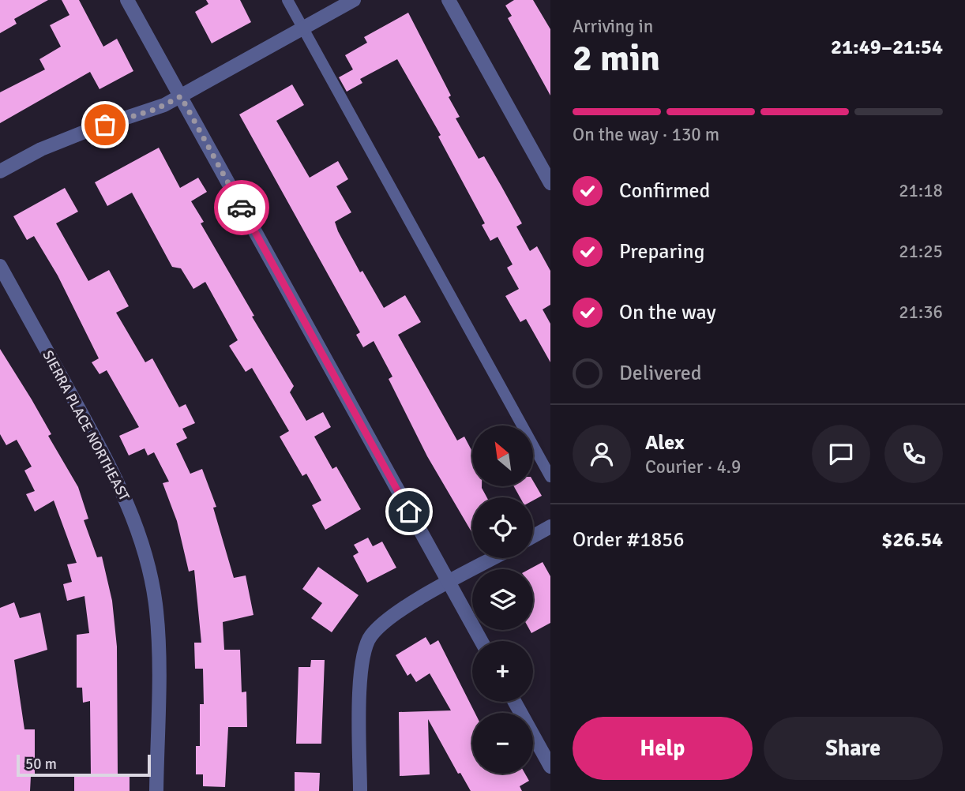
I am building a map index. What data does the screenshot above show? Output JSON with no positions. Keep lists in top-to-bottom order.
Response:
{
  "streets": {
    "street": ["SIERRA PLACE NORTHEAST"]
  },
  "scale_bar": "50 m",
  "north": "top left",
  "page": {
    "heading": ["2 min", "Arriving in", "21:49–21:54"],
    "panel": [
      "Alex",
      "Courier · 4.9",
      "Order #1856",
      "$26.54"
    ],
    "bar": "On the way · 130 m",
    "list": [
      ["Confirmed", "21:18"],
      ["Preparing", "21:25"],
      ["On the way", "21:36"],
      "Delivered"
    ],
    "map_buttons": ["+", "−"],
    "buttons": ["Help", "Share"],
    "scale": "50 m"
  }
}
